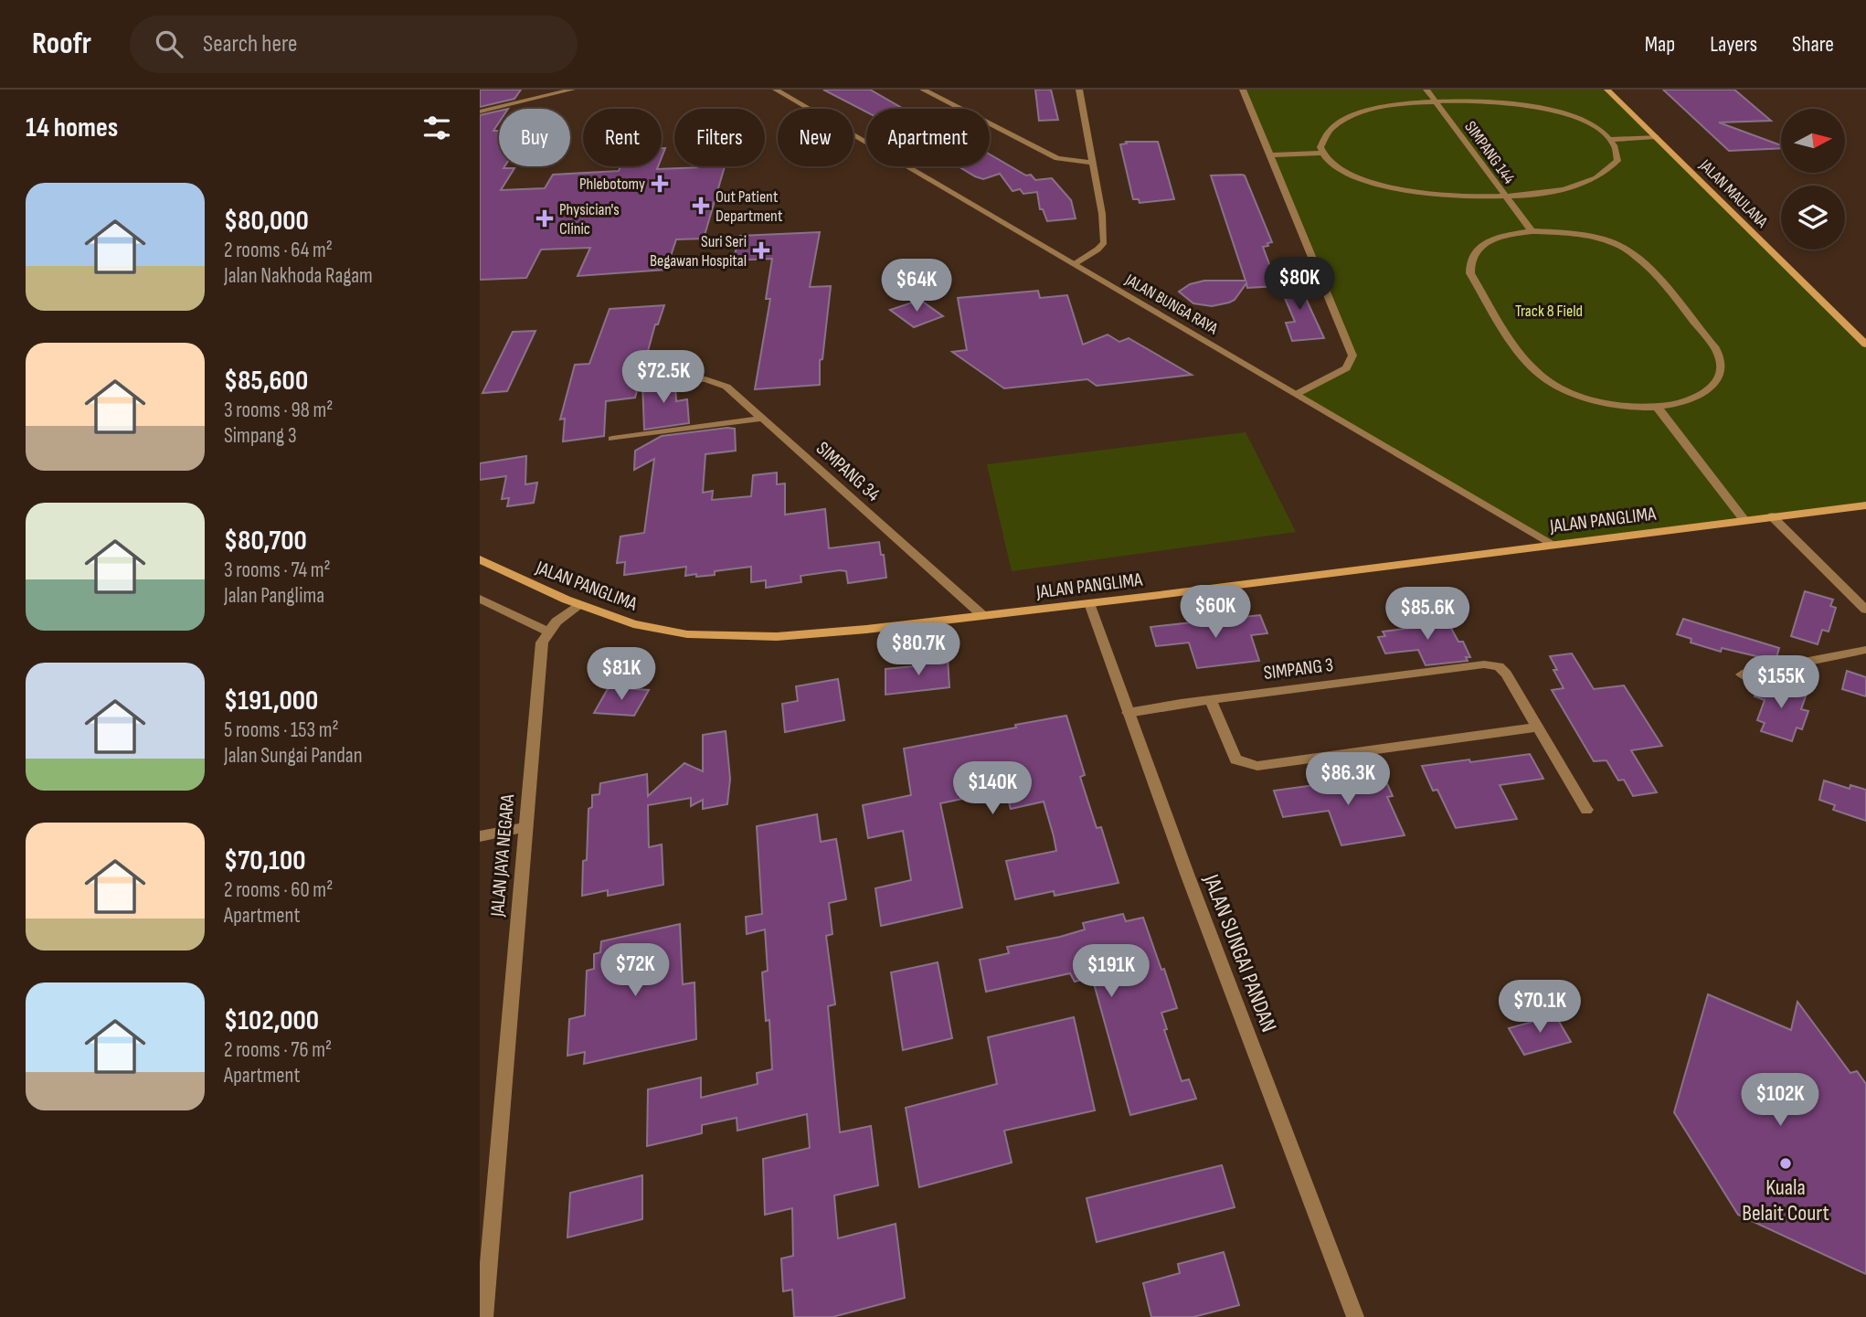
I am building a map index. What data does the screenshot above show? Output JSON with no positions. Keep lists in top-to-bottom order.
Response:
{
  "streets": {
    "main road": ["JALAN MAULANA", "JALAN PANGLIMA"],
    "street": [
      "SIMPANG 144",
      "JALAN BUNGA RAYA",
      "SIMPANG 34",
      "SIMPANG 3",
      "JALAN JAYA NEGARA",
      "JALAN SUNGAI PANDAN"
    ]
  },
  "crossings": [
    ["JALAN BUNGA RAYA", "JALAN PANGLIMA"],
    ["SIMPANG 34", "JALAN PANGLIMA"],
    ["JALAN PANGLIMA", "JALAN SUNGAI PANDAN"],
    ["SIMPANG 3", "JALAN SUNGAI PANDAN"]
  ],
  "parks": ["Track 8 Field"],
  "places": {
    "health": [
      "Phlebotomy",
      "Out Patient Department",
      "Physician's Clinic",
      "Suri Seri Begawan Hospital"
    ],
    "other": ["Kuala Belait Court"]
  },
  "north": "right",
  "page": {
    "header": "Roofr",
    "search": "Search here",
    "nav": ["Map", "Layers", "Share"],
    "heading": "14 homes",
    "chip": [
      "Buy",
      "Rent",
      "Filters",
      "New",
      "Apartment"
    ],
    "list": [
      {
        "name": "$80,000",
        "note": "2 rooms · 64 m² · Jalan Nakhoda Ragam"
      },
      {
        "name": "$85,600",
        "note": "3 rooms · 98 m² · Simpang 3"
      },
      {
        "name": "$80,700",
        "note": "3 rooms · 74 m² · Jalan Panglima"
      },
      {
        "name": "$191,000",
        "note": "5 rooms · 153 m² · Jalan Sungai Pandan"
      },
      {
        "name": "$70,100",
        "note": "2 rooms · 60 m² · Apartment"
      },
      {
        "name": "$102,000",
        "note": "2 rooms · 76 m² · Apartment"
      }
    ],
    "price": [
      "$80K",
      "$64K",
      "$72.5K",
      "$60K",
      "$85.6K",
      "$80.7K",
      "$81K",
      "$155K",
      "$86.3K",
      "$140K",
      "$72K",
      "$191K",
      "$70.1K",
      "$102K"
    ]
  }
}
